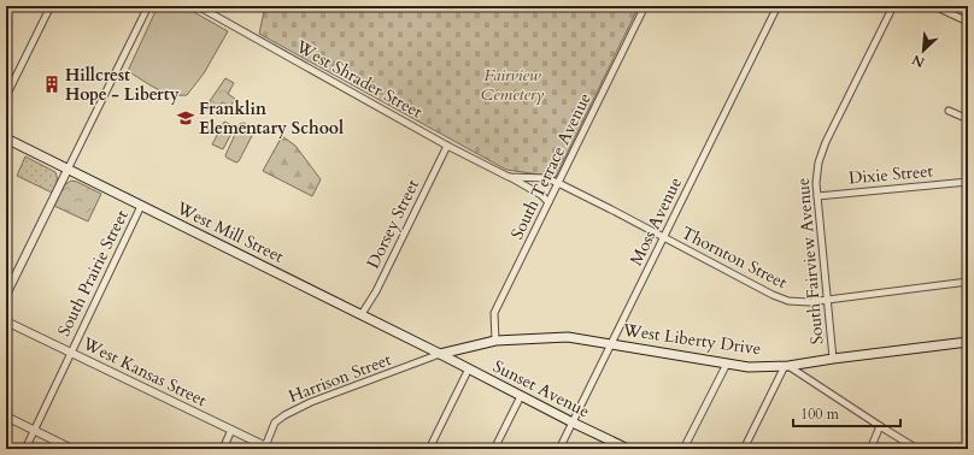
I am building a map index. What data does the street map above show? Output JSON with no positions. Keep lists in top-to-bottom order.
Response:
{
  "streets": {
    "main road": ["West Mill Street", "West Liberty Drive", "Sunset Avenue"],
    "street": [
      "West Shrader Street",
      "South Terrace Avenue",
      "Dixie Street",
      "Moss Avenue",
      "Dorsey Street",
      "Thornton Street",
      "South Fairview Avenue",
      "South Prairie Street",
      "West Kansas Street",
      "Harrison Street"
    ]
  },
  "crossings": [
    ["West Shrader Street", "South Terrace Avenue"],
    ["West Shrader Street", "Dorsey Street"],
    ["West Shrader Street", "Thornton Street"],
    ["South Terrace Avenue", "Thornton Street"],
    ["South Terrace Avenue", "West Liberty Drive"],
    ["Dixie Street", "South Fairview Avenue"],
    ["Moss Avenue", "Thornton Street"],
    ["Moss Avenue", "West Liberty Drive"],
    ["Moss Avenue", "Sunset Avenue"],
    ["Dorsey Street", "West Mill Street"],
    ["West Mill Street", "South Prairie Street"],
    ["West Mill Street", "West Liberty Drive"],
    ["West Mill Street", "Harrison Street"],
    ["West Mill Street", "Sunset Avenue"],
    ["Thornton Street", "South Fairview Avenue"],
    ["South Fairview Avenue", "West Liberty Drive"],
    ["South Prairie Street", "West Kansas Street"],
    ["West Liberty Drive", "Harrison Street"],
    ["West Liberty Drive", "Sunset Avenue"],
    ["West Kansas Street", "Harrison Street"],
    ["Harrison Street", "Sunset Avenue"]
  ],
  "parks": ["Fairview Cemetery"],
  "places": {
    "building": ["Hillcrest Hope - Liberty"],
    "school or university": ["Franklin Elementary School"]
  },
  "scale_bar": "100 m",
  "north": "bottom left"
}
